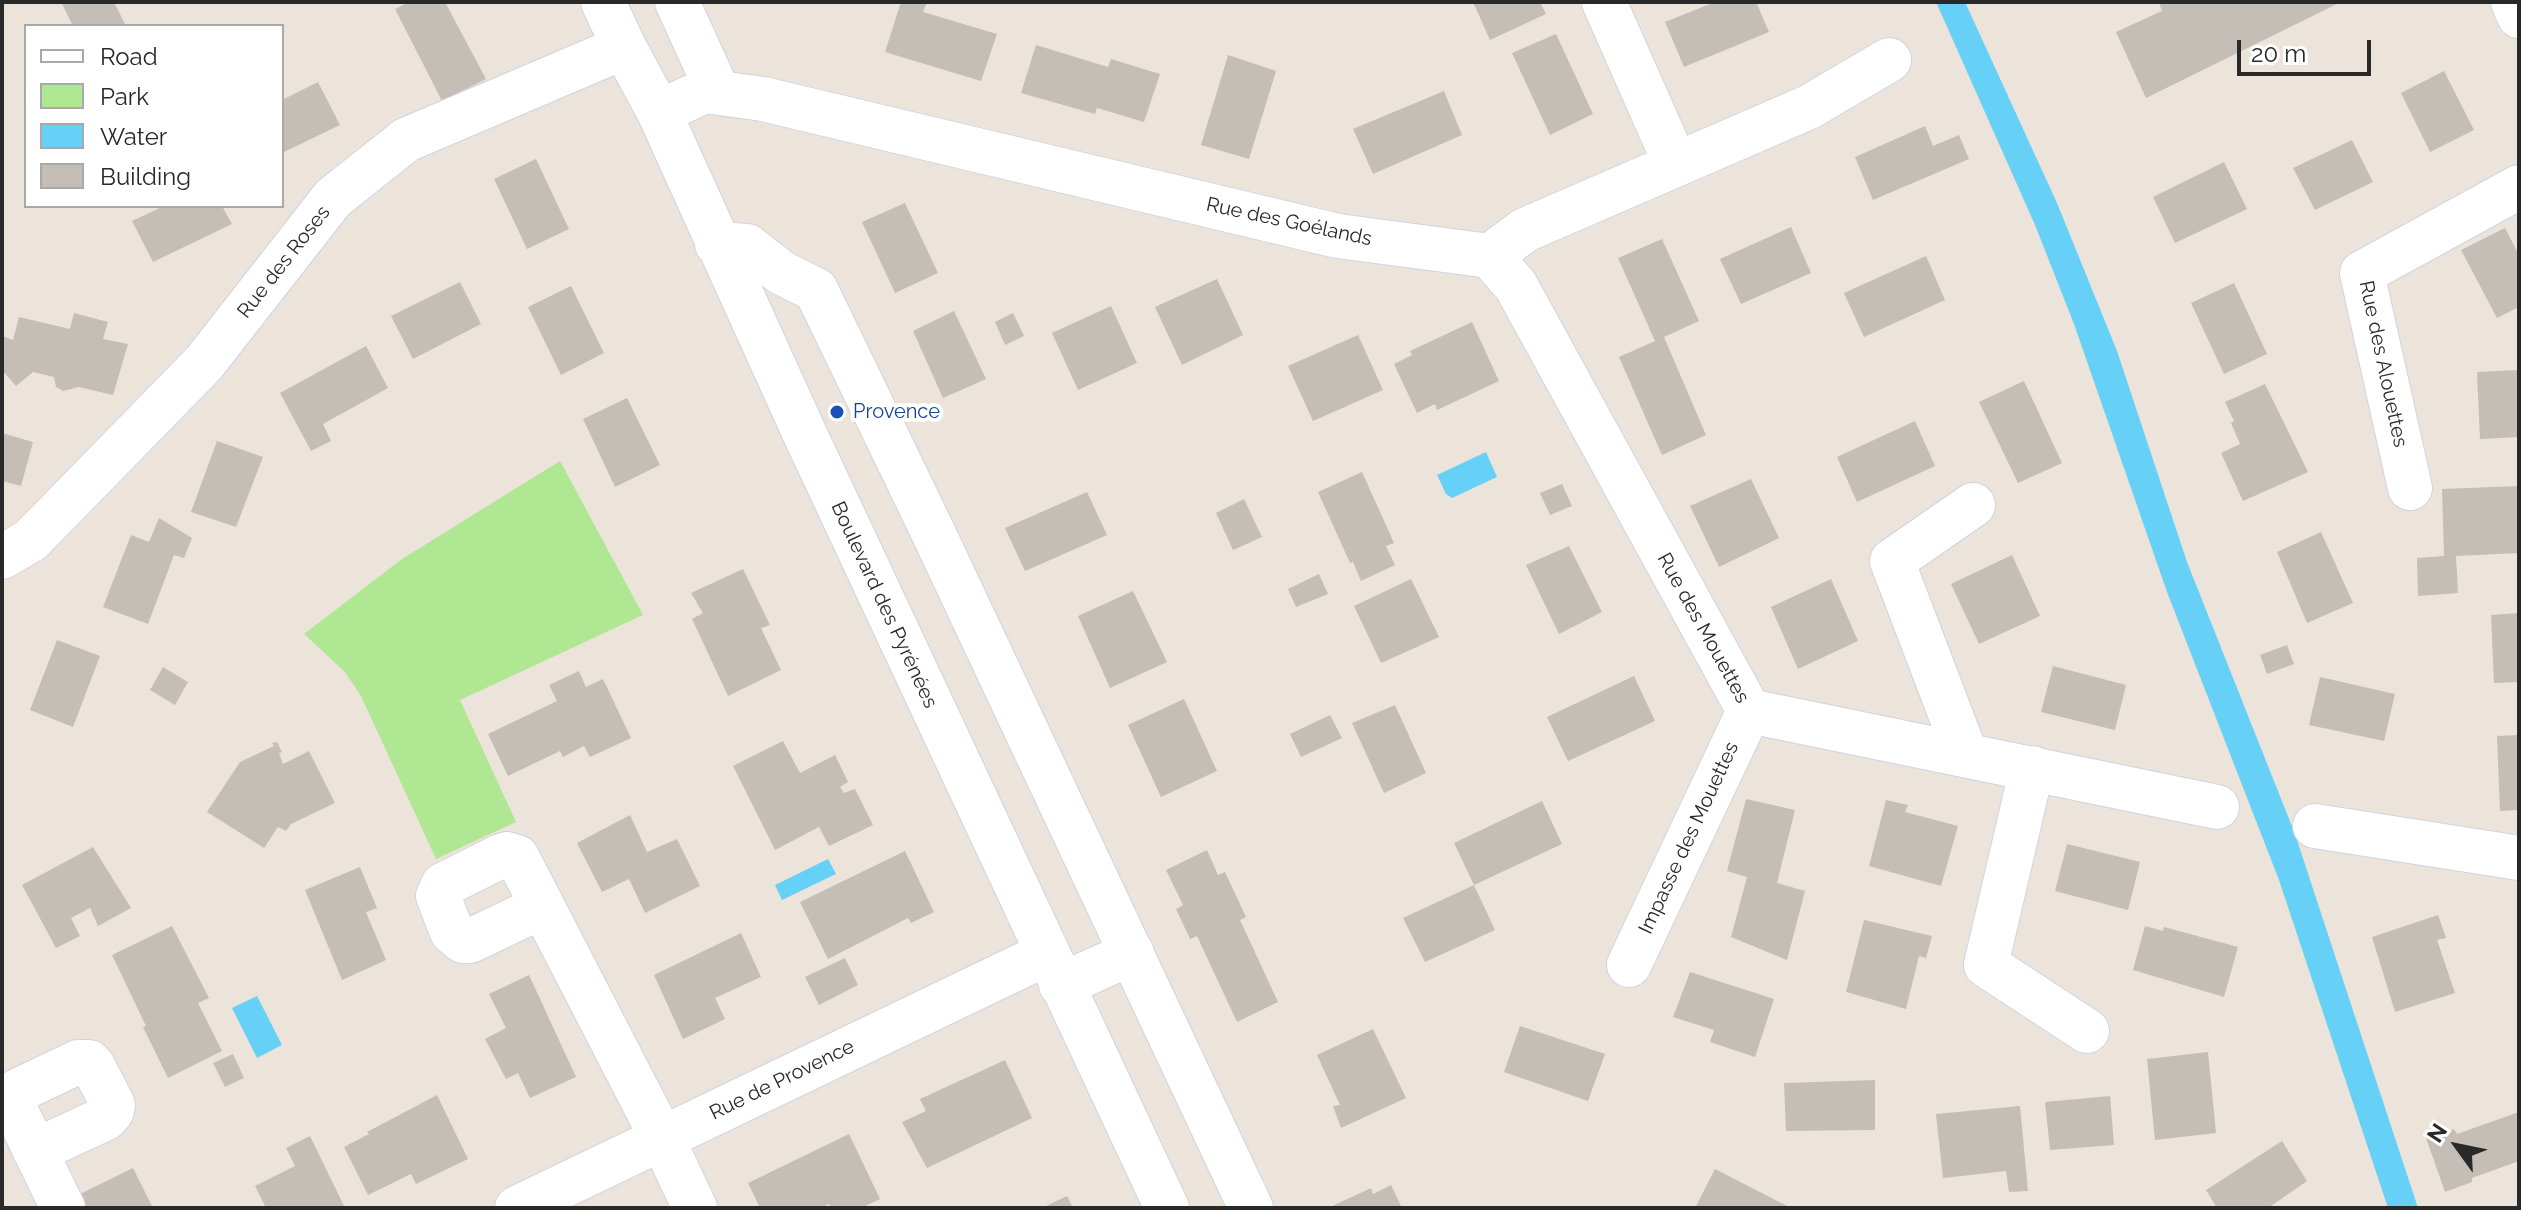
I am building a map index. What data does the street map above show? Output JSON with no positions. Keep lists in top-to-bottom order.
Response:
{
  "streets": {
    "street": [
      "Rue des Goélands",
      "Rue des Roses",
      "Rue des Alouettes",
      "Boulevard des Pyrénées",
      "Rue des Mouettes",
      "Impasse des Mouettes",
      "Rue de Provence"
    ]
  },
  "crossings": [
    ["Rue des Goélands", "Boulevard des Pyrénées"],
    ["Rue des Goélands", "Rue des Mouettes"],
    ["Rue des Roses", "Boulevard des Pyrénées"],
    ["Boulevard des Pyrénées", "Rue de Provence"],
    ["Rue des Mouettes", "Impasse des Mouettes"]
  ],
  "places": ["Provence"],
  "legend": [
    "Road",
    "Park",
    "Water",
    "Building"
  ],
  "scale_bar": "20 m",
  "north": "top left"
}
